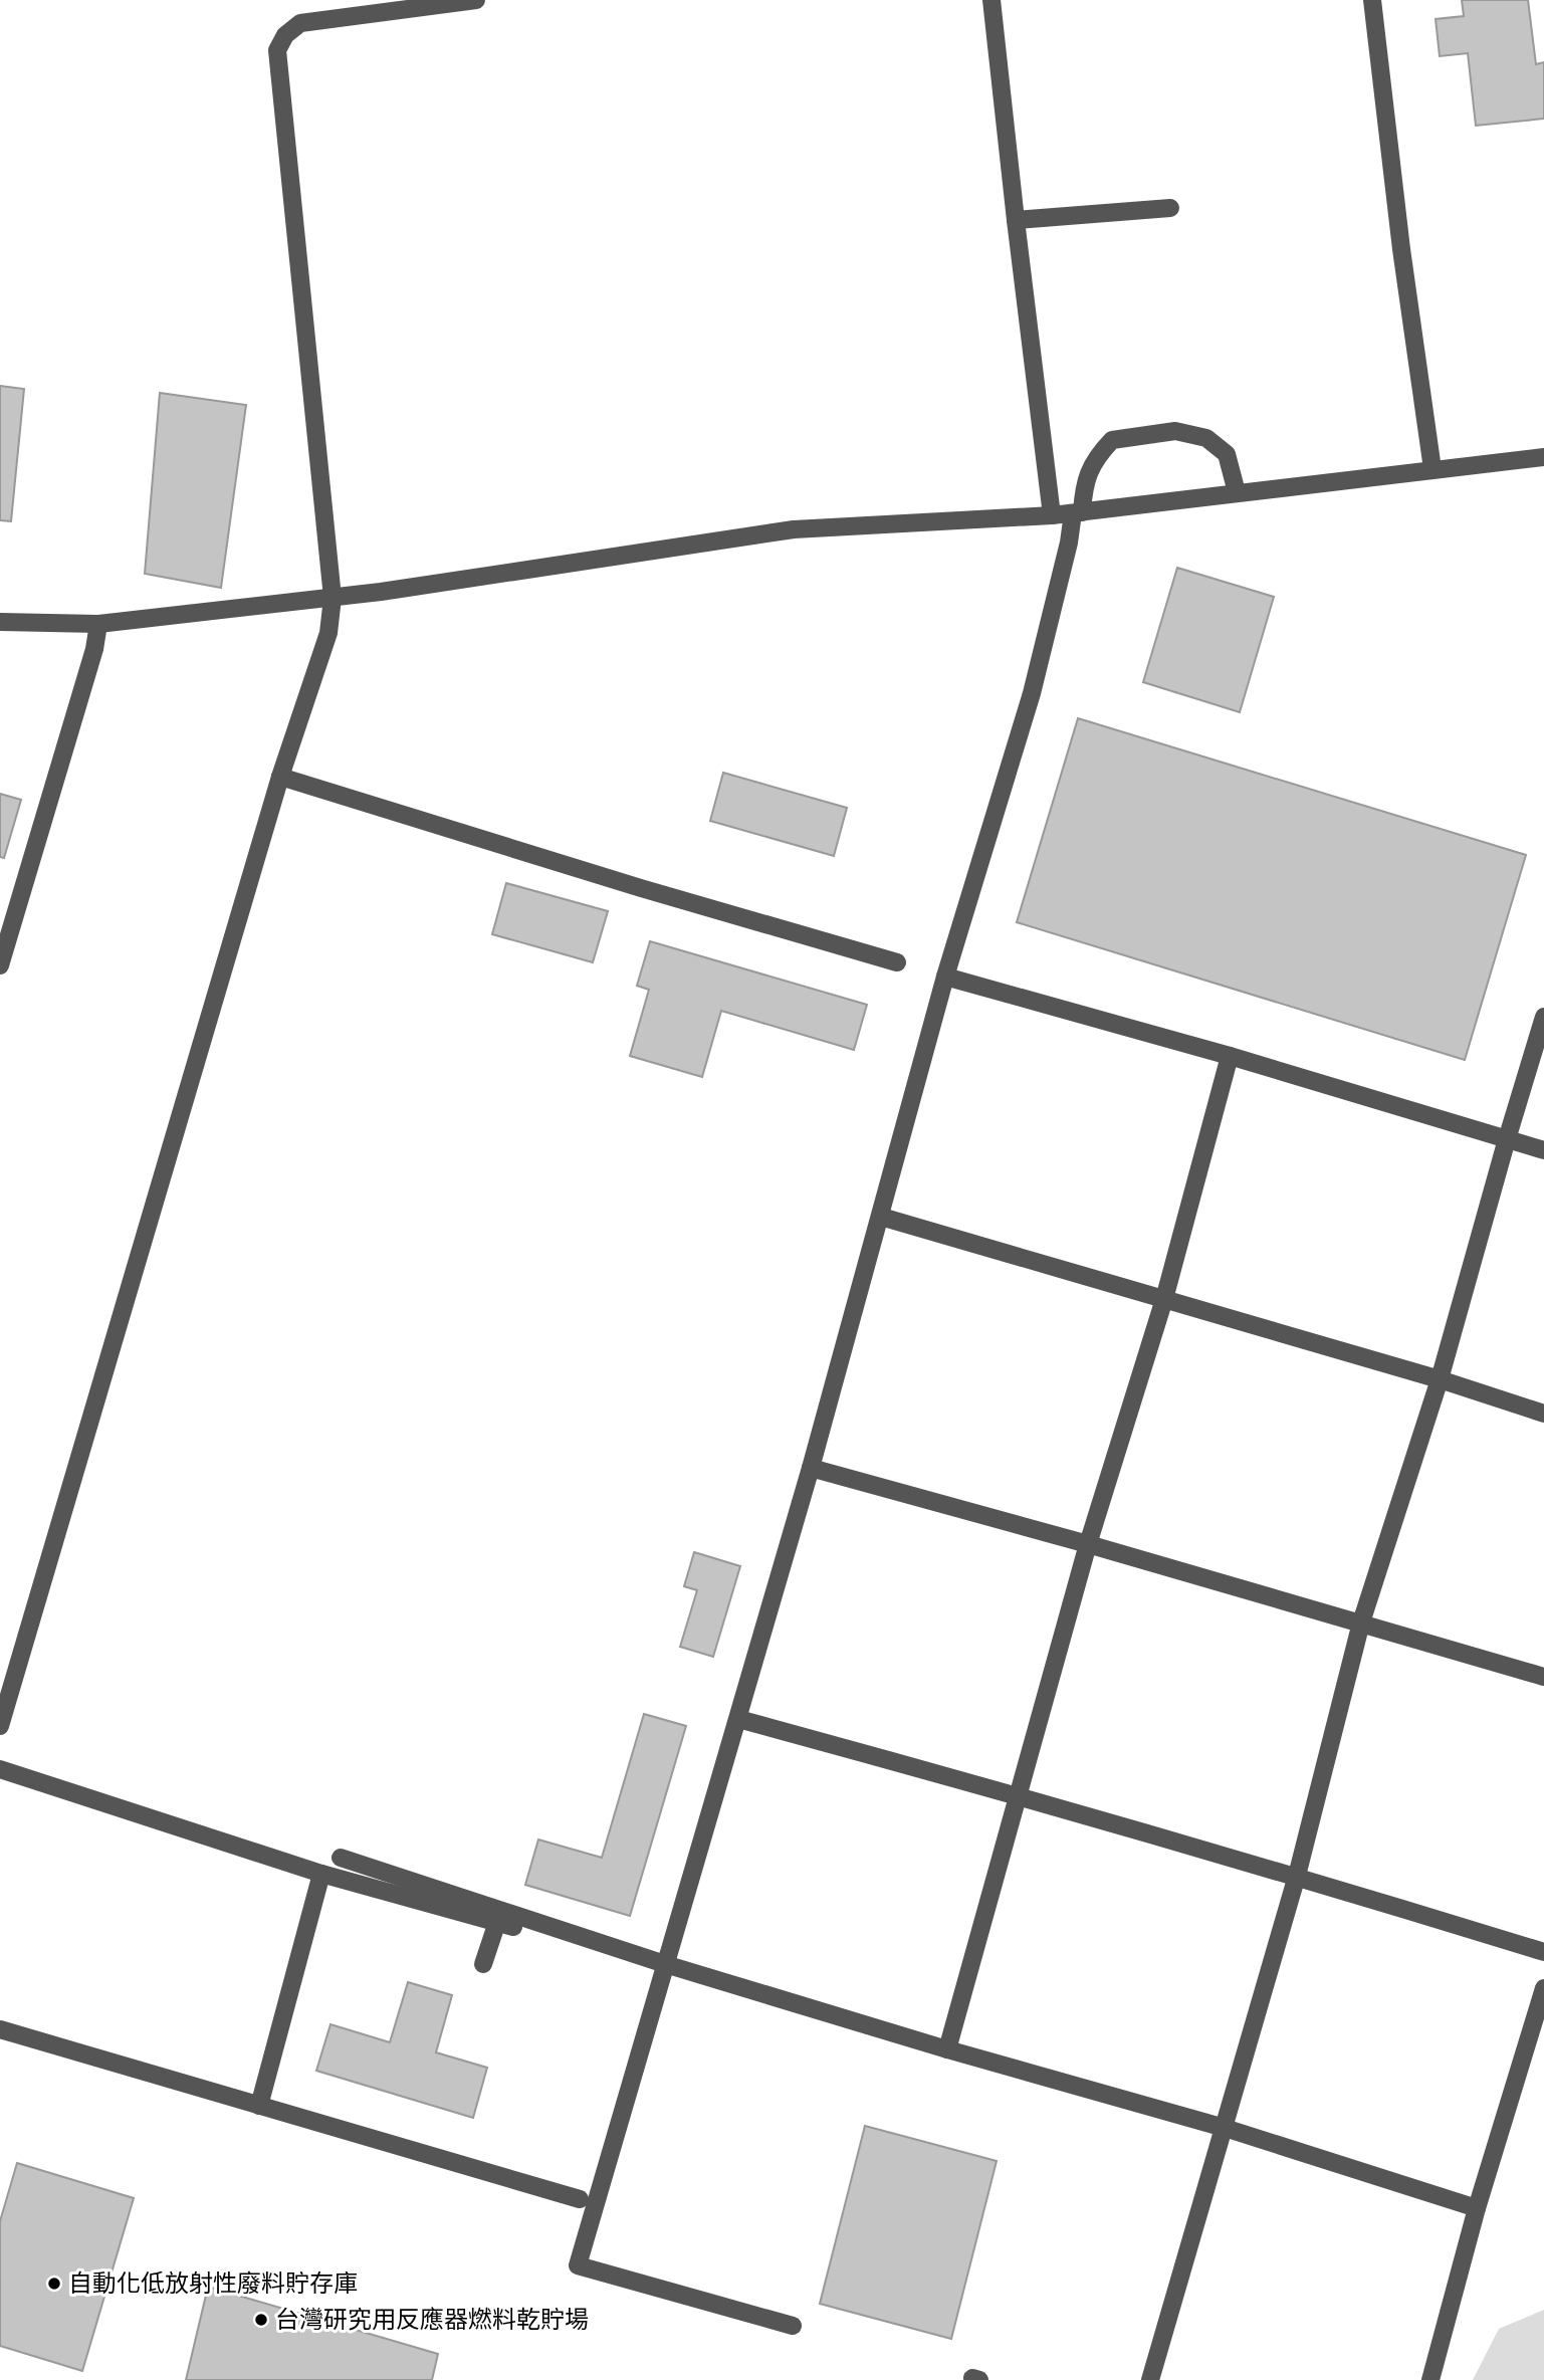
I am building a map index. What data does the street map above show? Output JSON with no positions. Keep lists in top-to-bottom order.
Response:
{
  "places": ["自動化低放射性廢料貯存庫", "台灣研究用反應器燃料乾貯場"]
}
